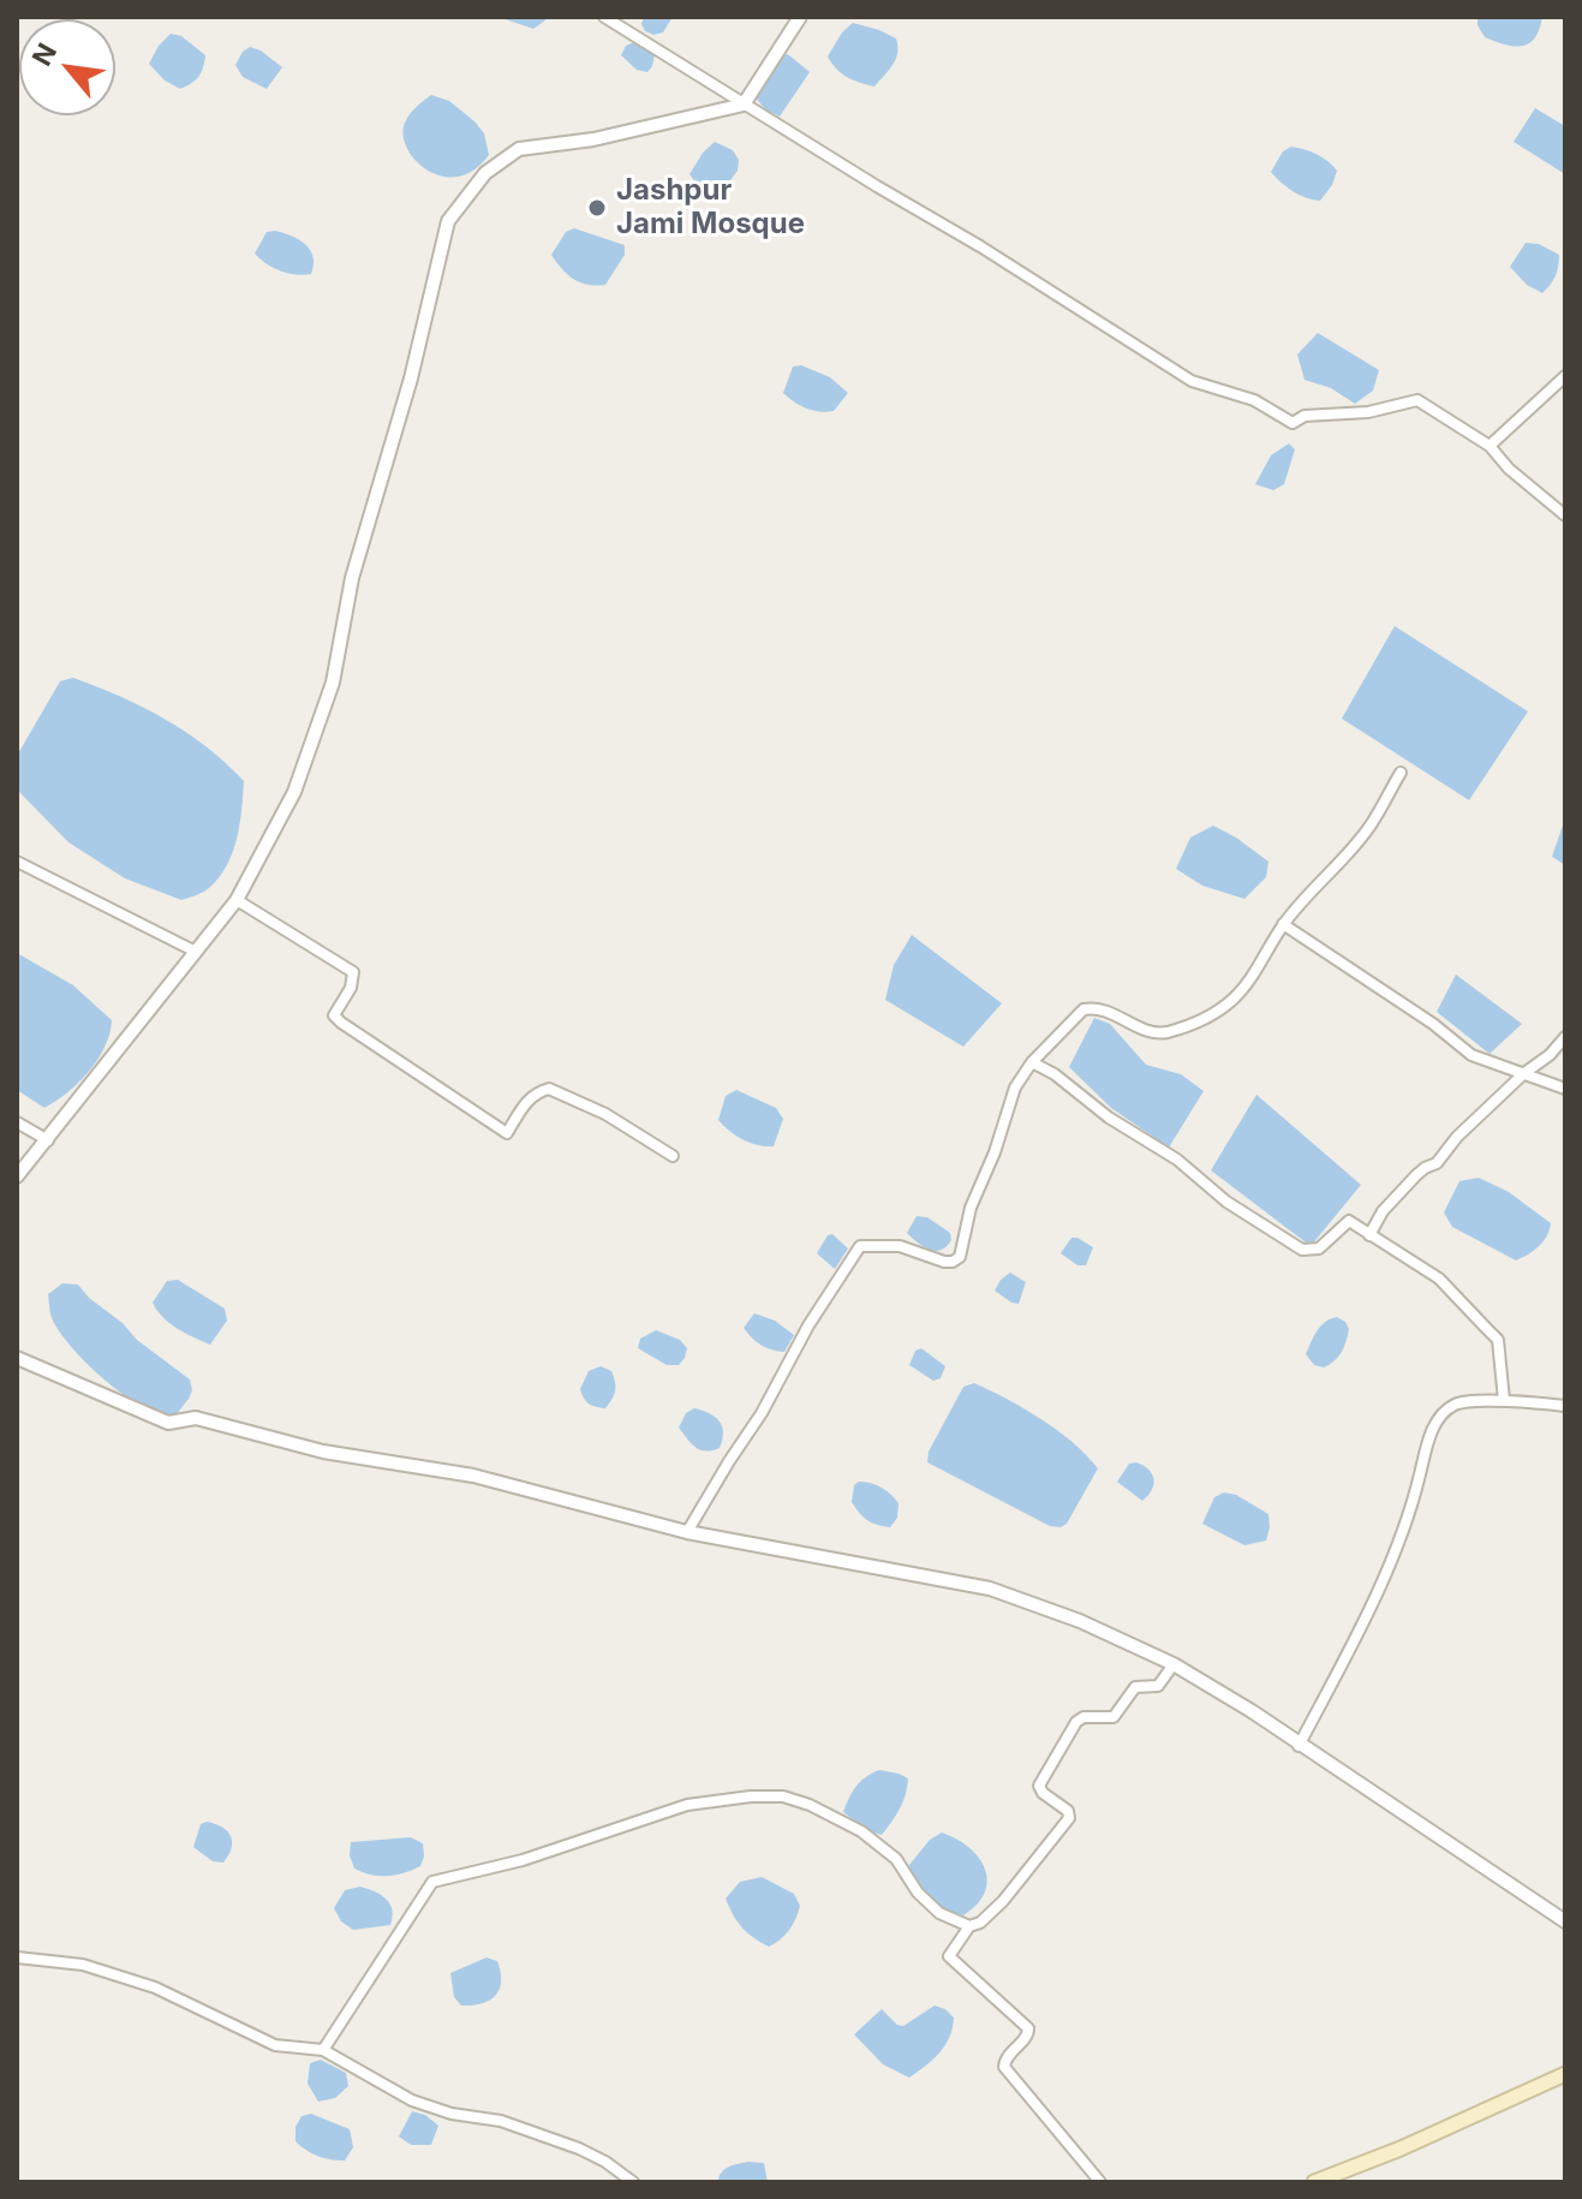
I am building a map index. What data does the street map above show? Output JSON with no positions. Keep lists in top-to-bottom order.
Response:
{
  "places": ["Jashpur Jami Mosque"],
  "north": "top left"
}
